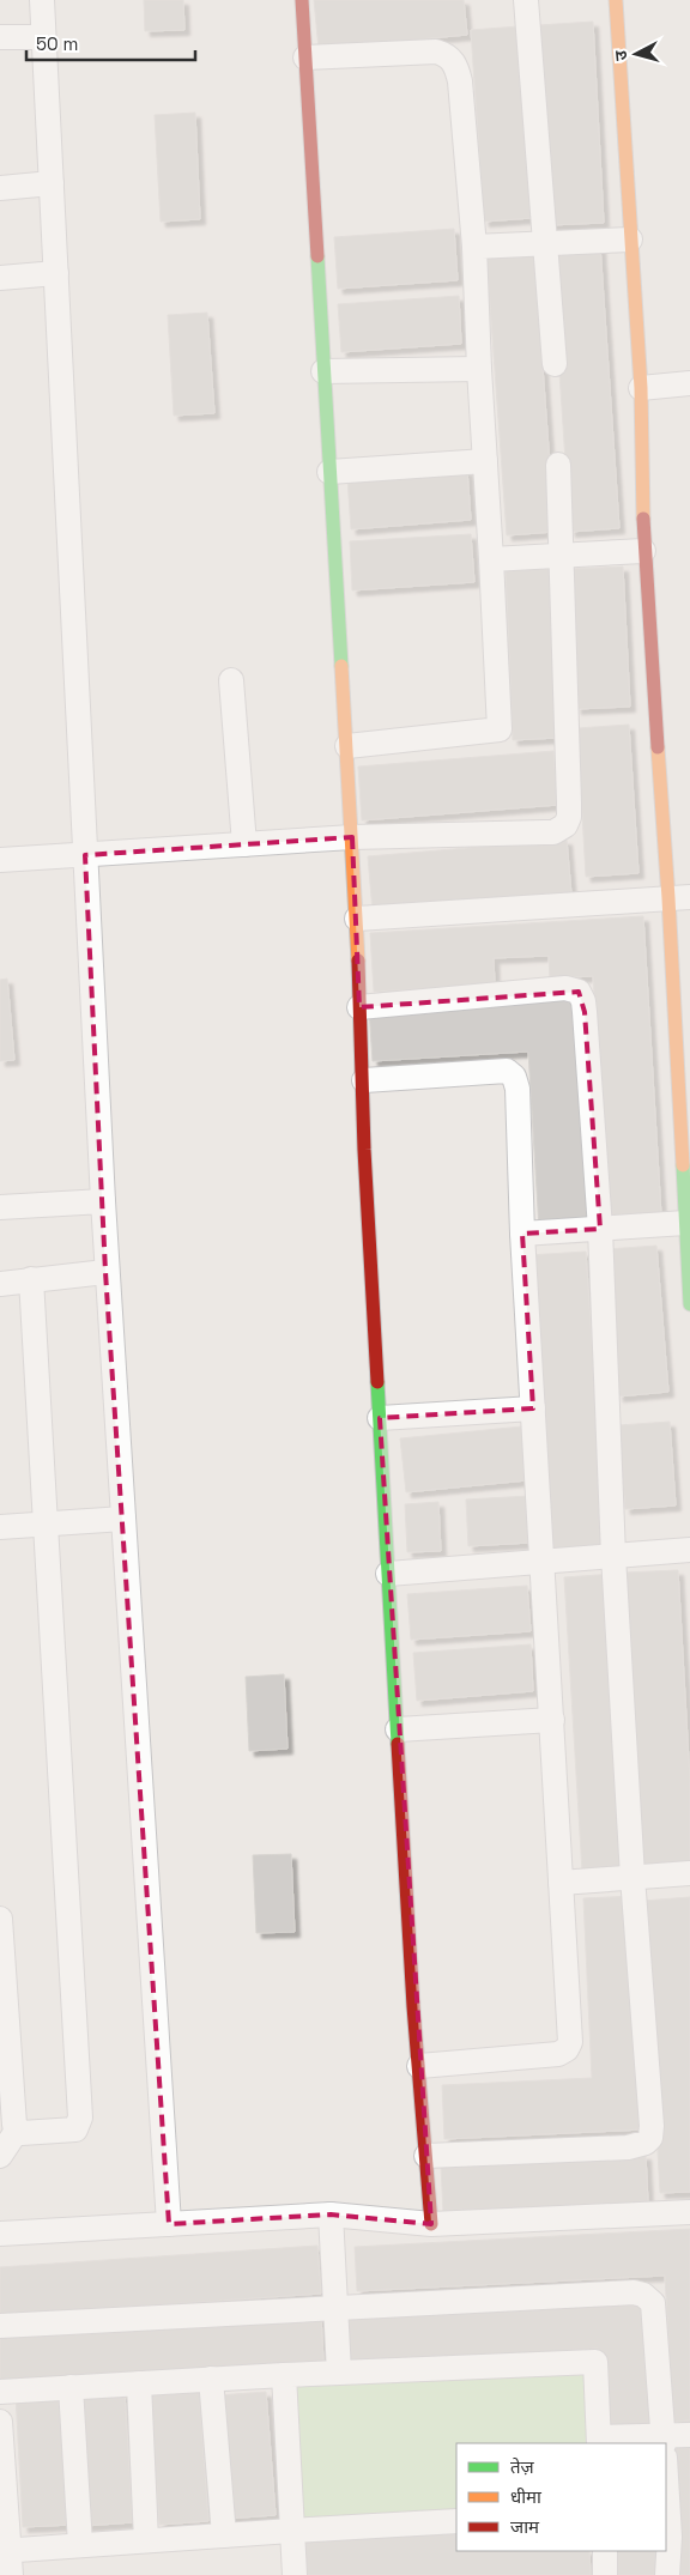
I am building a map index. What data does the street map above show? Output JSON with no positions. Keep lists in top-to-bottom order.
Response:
{
  "legend": ["तेज़", "धीमा", "जाम"],
  "scale_bar": "50 m",
  "north": "left"
}
